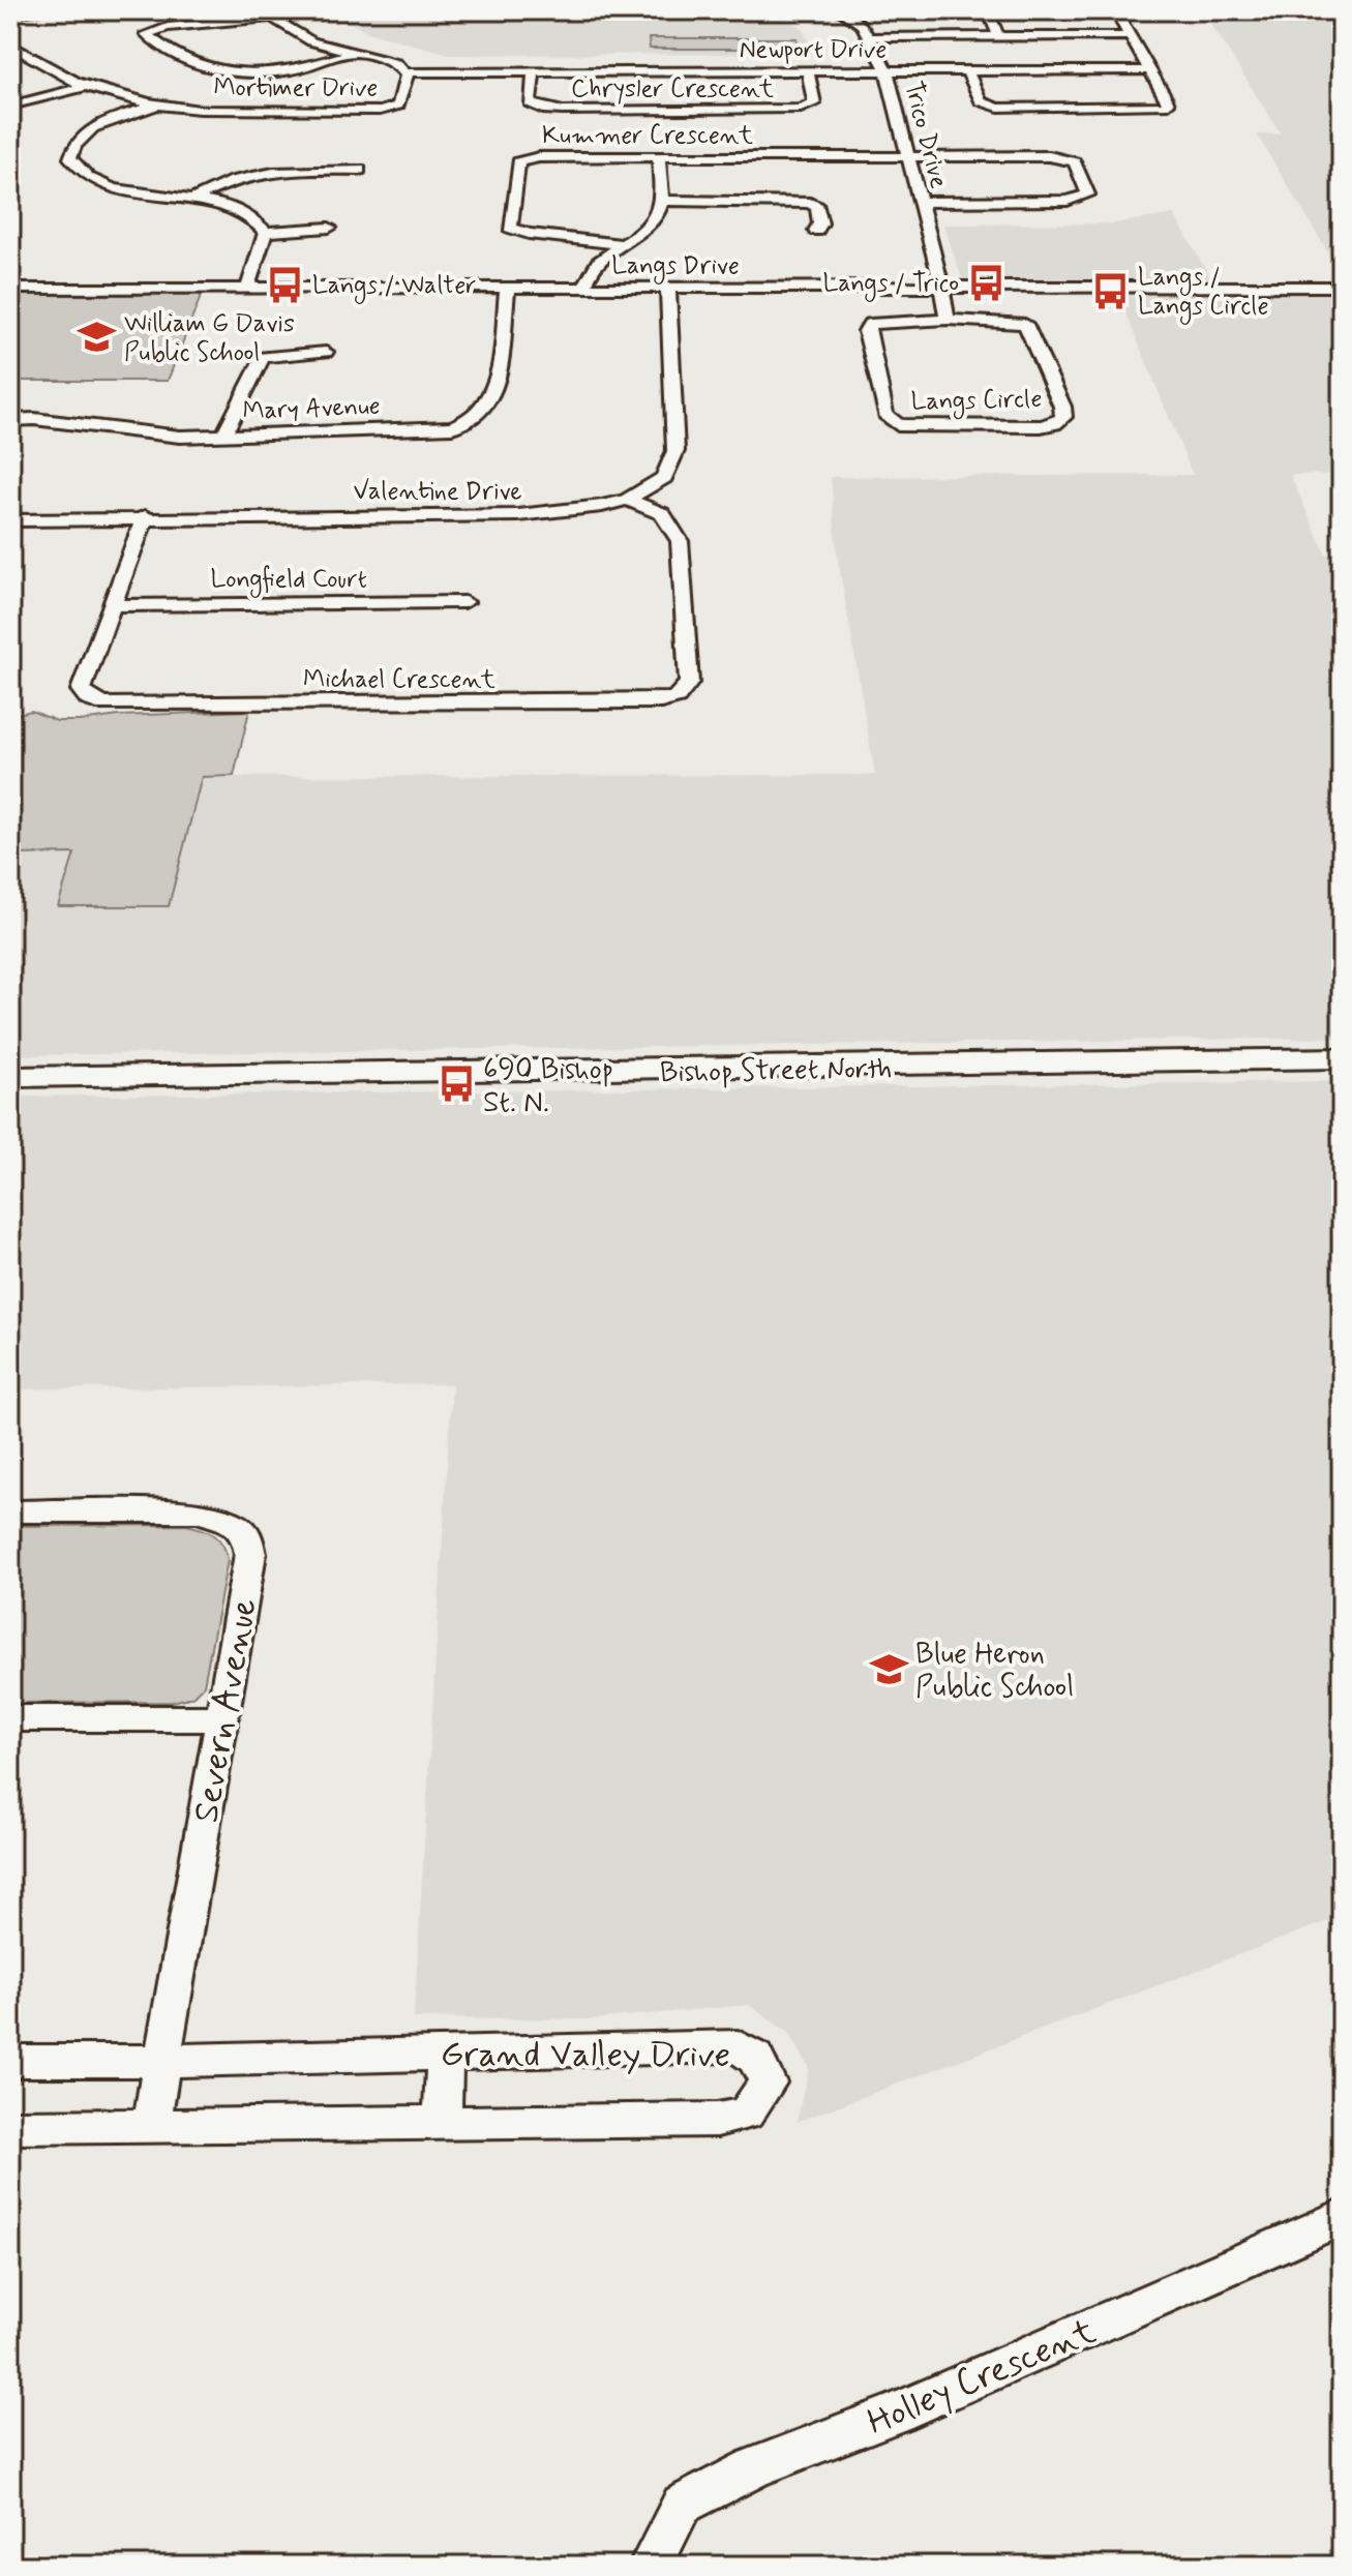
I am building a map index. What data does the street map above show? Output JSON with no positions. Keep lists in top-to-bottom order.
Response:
{
  "streets": {
    "main road": ["Bishop Street North"],
    "street": [
      "Newport Drive",
      "Mortimer Drive",
      "Chrysler Crescent",
      "Kummer Crescent",
      "Trico Drive",
      "Langs Drive",
      "Langs Circle",
      "Mary Avenue",
      "Valentine Drive",
      "Longfield Court",
      "Michael Crescent",
      "Severn Avenue",
      "Grand Valley Drive",
      "Holley Crescent"
    ]
  },
  "crossings": [
    ["Newport Drive", "Mortimer Drive"],
    ["Newport Drive", "Chrysler Crescent"],
    ["Newport Drive", "Trico Drive"],
    ["Kummer Crescent", "Trico Drive"],
    ["Trico Drive", "Langs Drive"],
    ["Langs Drive", "Mary Avenue"],
    ["Langs Drive", "Valentine Drive"],
    ["Valentine Drive", "Michael Crescent"],
    ["Longfield Court", "Michael Crescent"],
    ["Severn Avenue", "Grand Valley Drive"]
  ],
  "places": {
    "bus stop": [
      "Langs / Trico",
      "Langs / Walter",
      "Langs / Langs Circle",
      "690 Bishop St. N."
    ],
    "school or university": ["William G Davis Public School", "Blue Heron Public School"]
  }
}
